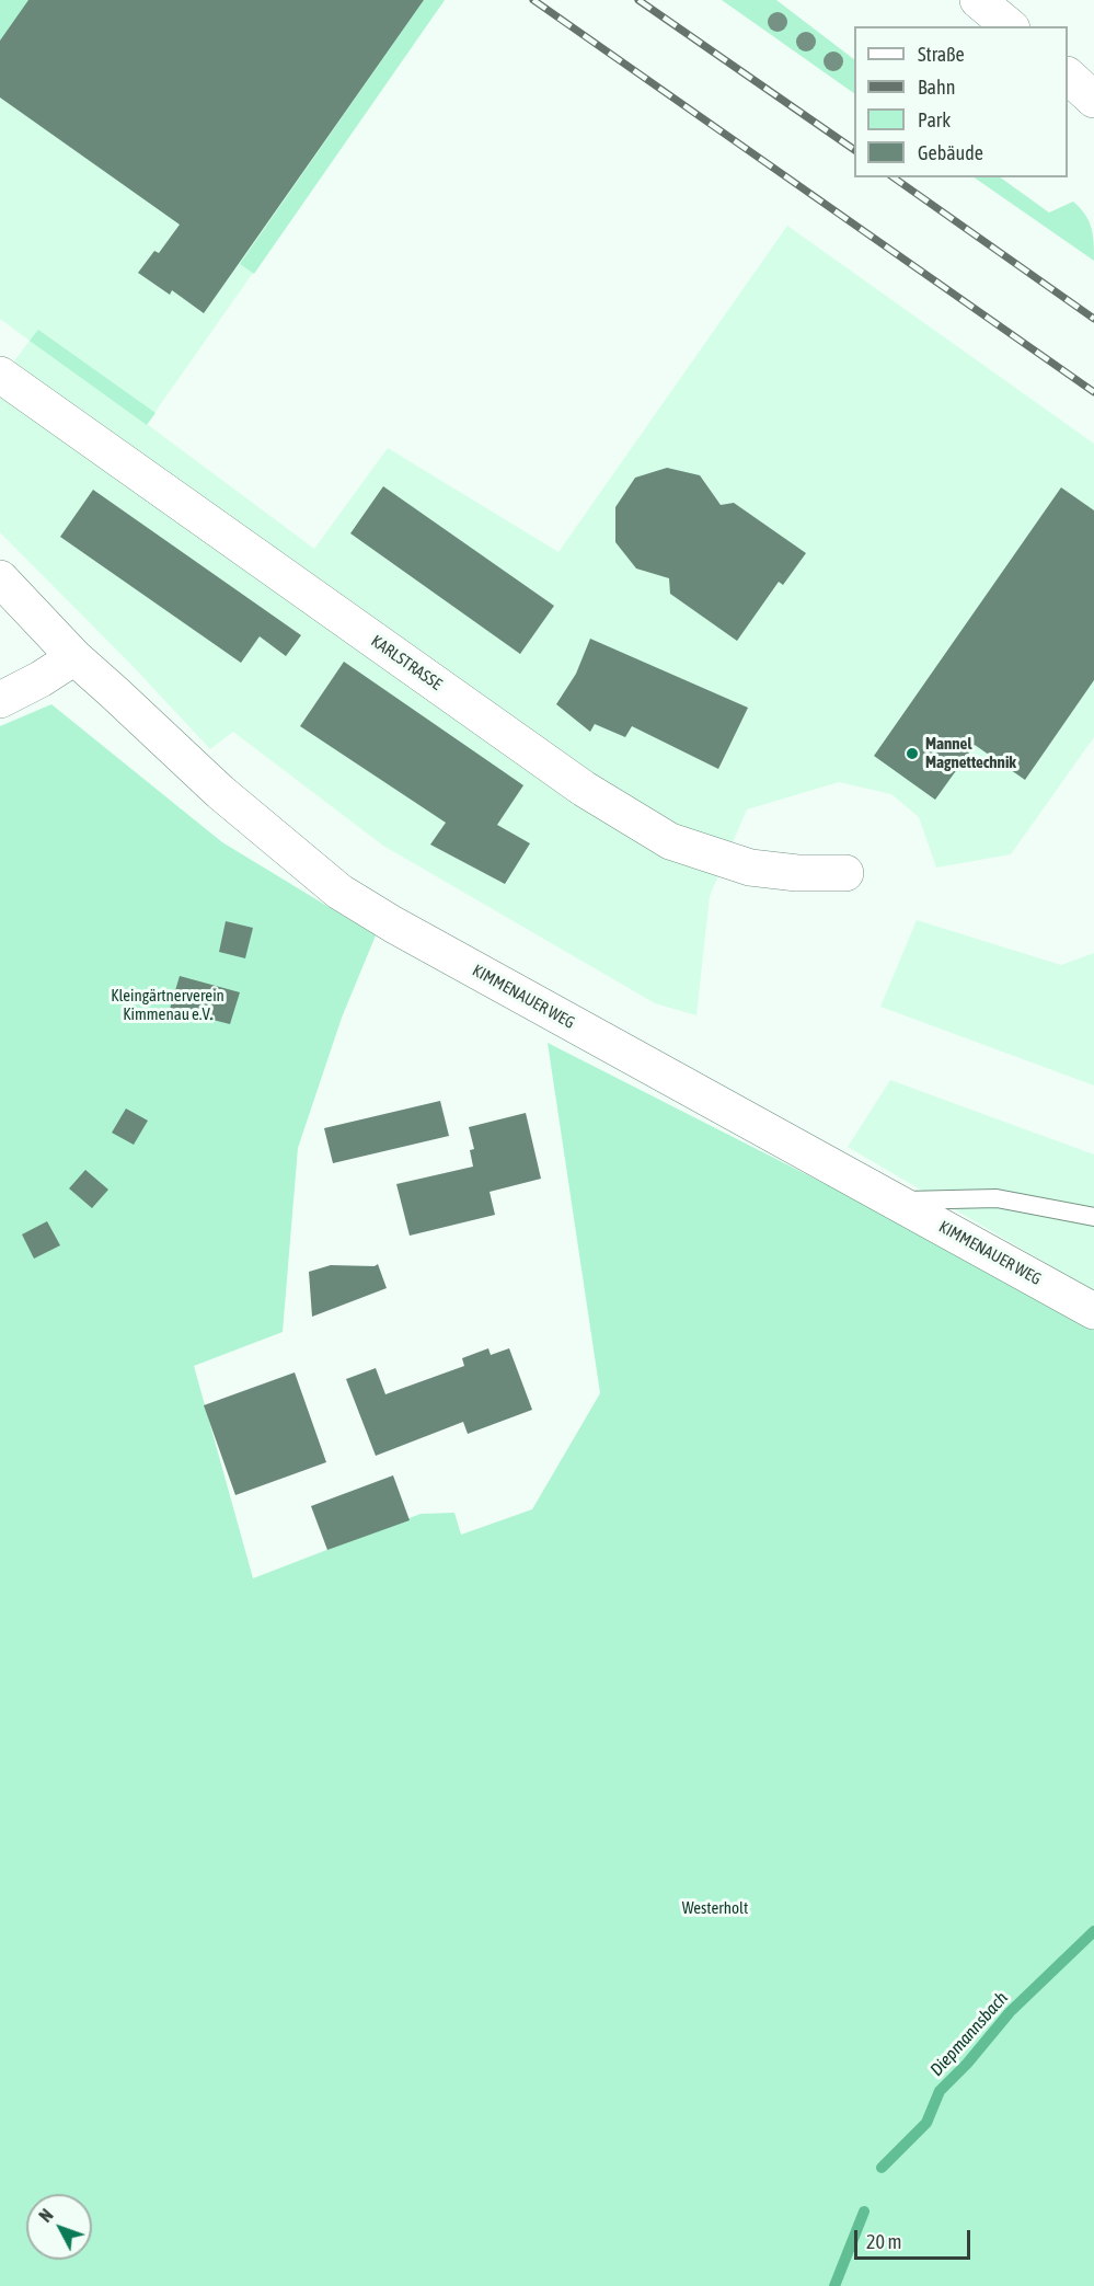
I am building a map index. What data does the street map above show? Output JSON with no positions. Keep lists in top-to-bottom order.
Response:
{
  "streets": {
    "street": ["KARLSTRASSE", "KIMMENAUER WEG"]
  },
  "water": ["Diepmannsbach"],
  "parks": ["Kleingärtnerverein Kimmenau e.V.", "Westerholt"],
  "places": ["Mannel Magnettechnik"],
  "legend": [
    "Straße",
    "Bahn",
    "Park",
    "Gebäude"
  ],
  "scale_bar": "20 m",
  "north": "top left"
}
